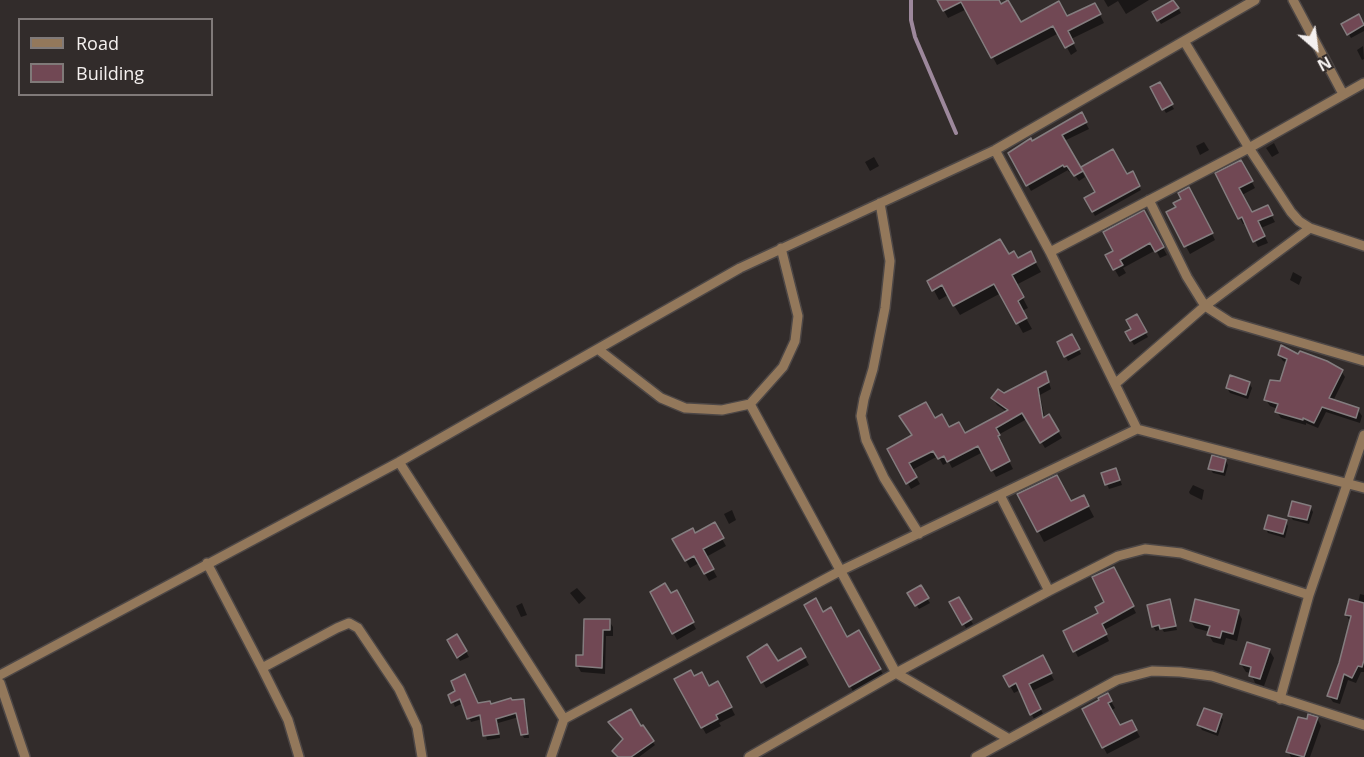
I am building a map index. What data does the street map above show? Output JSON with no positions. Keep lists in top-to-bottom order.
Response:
{
  "legend": ["Road", "Building"],
  "north": "bottom right"
}
